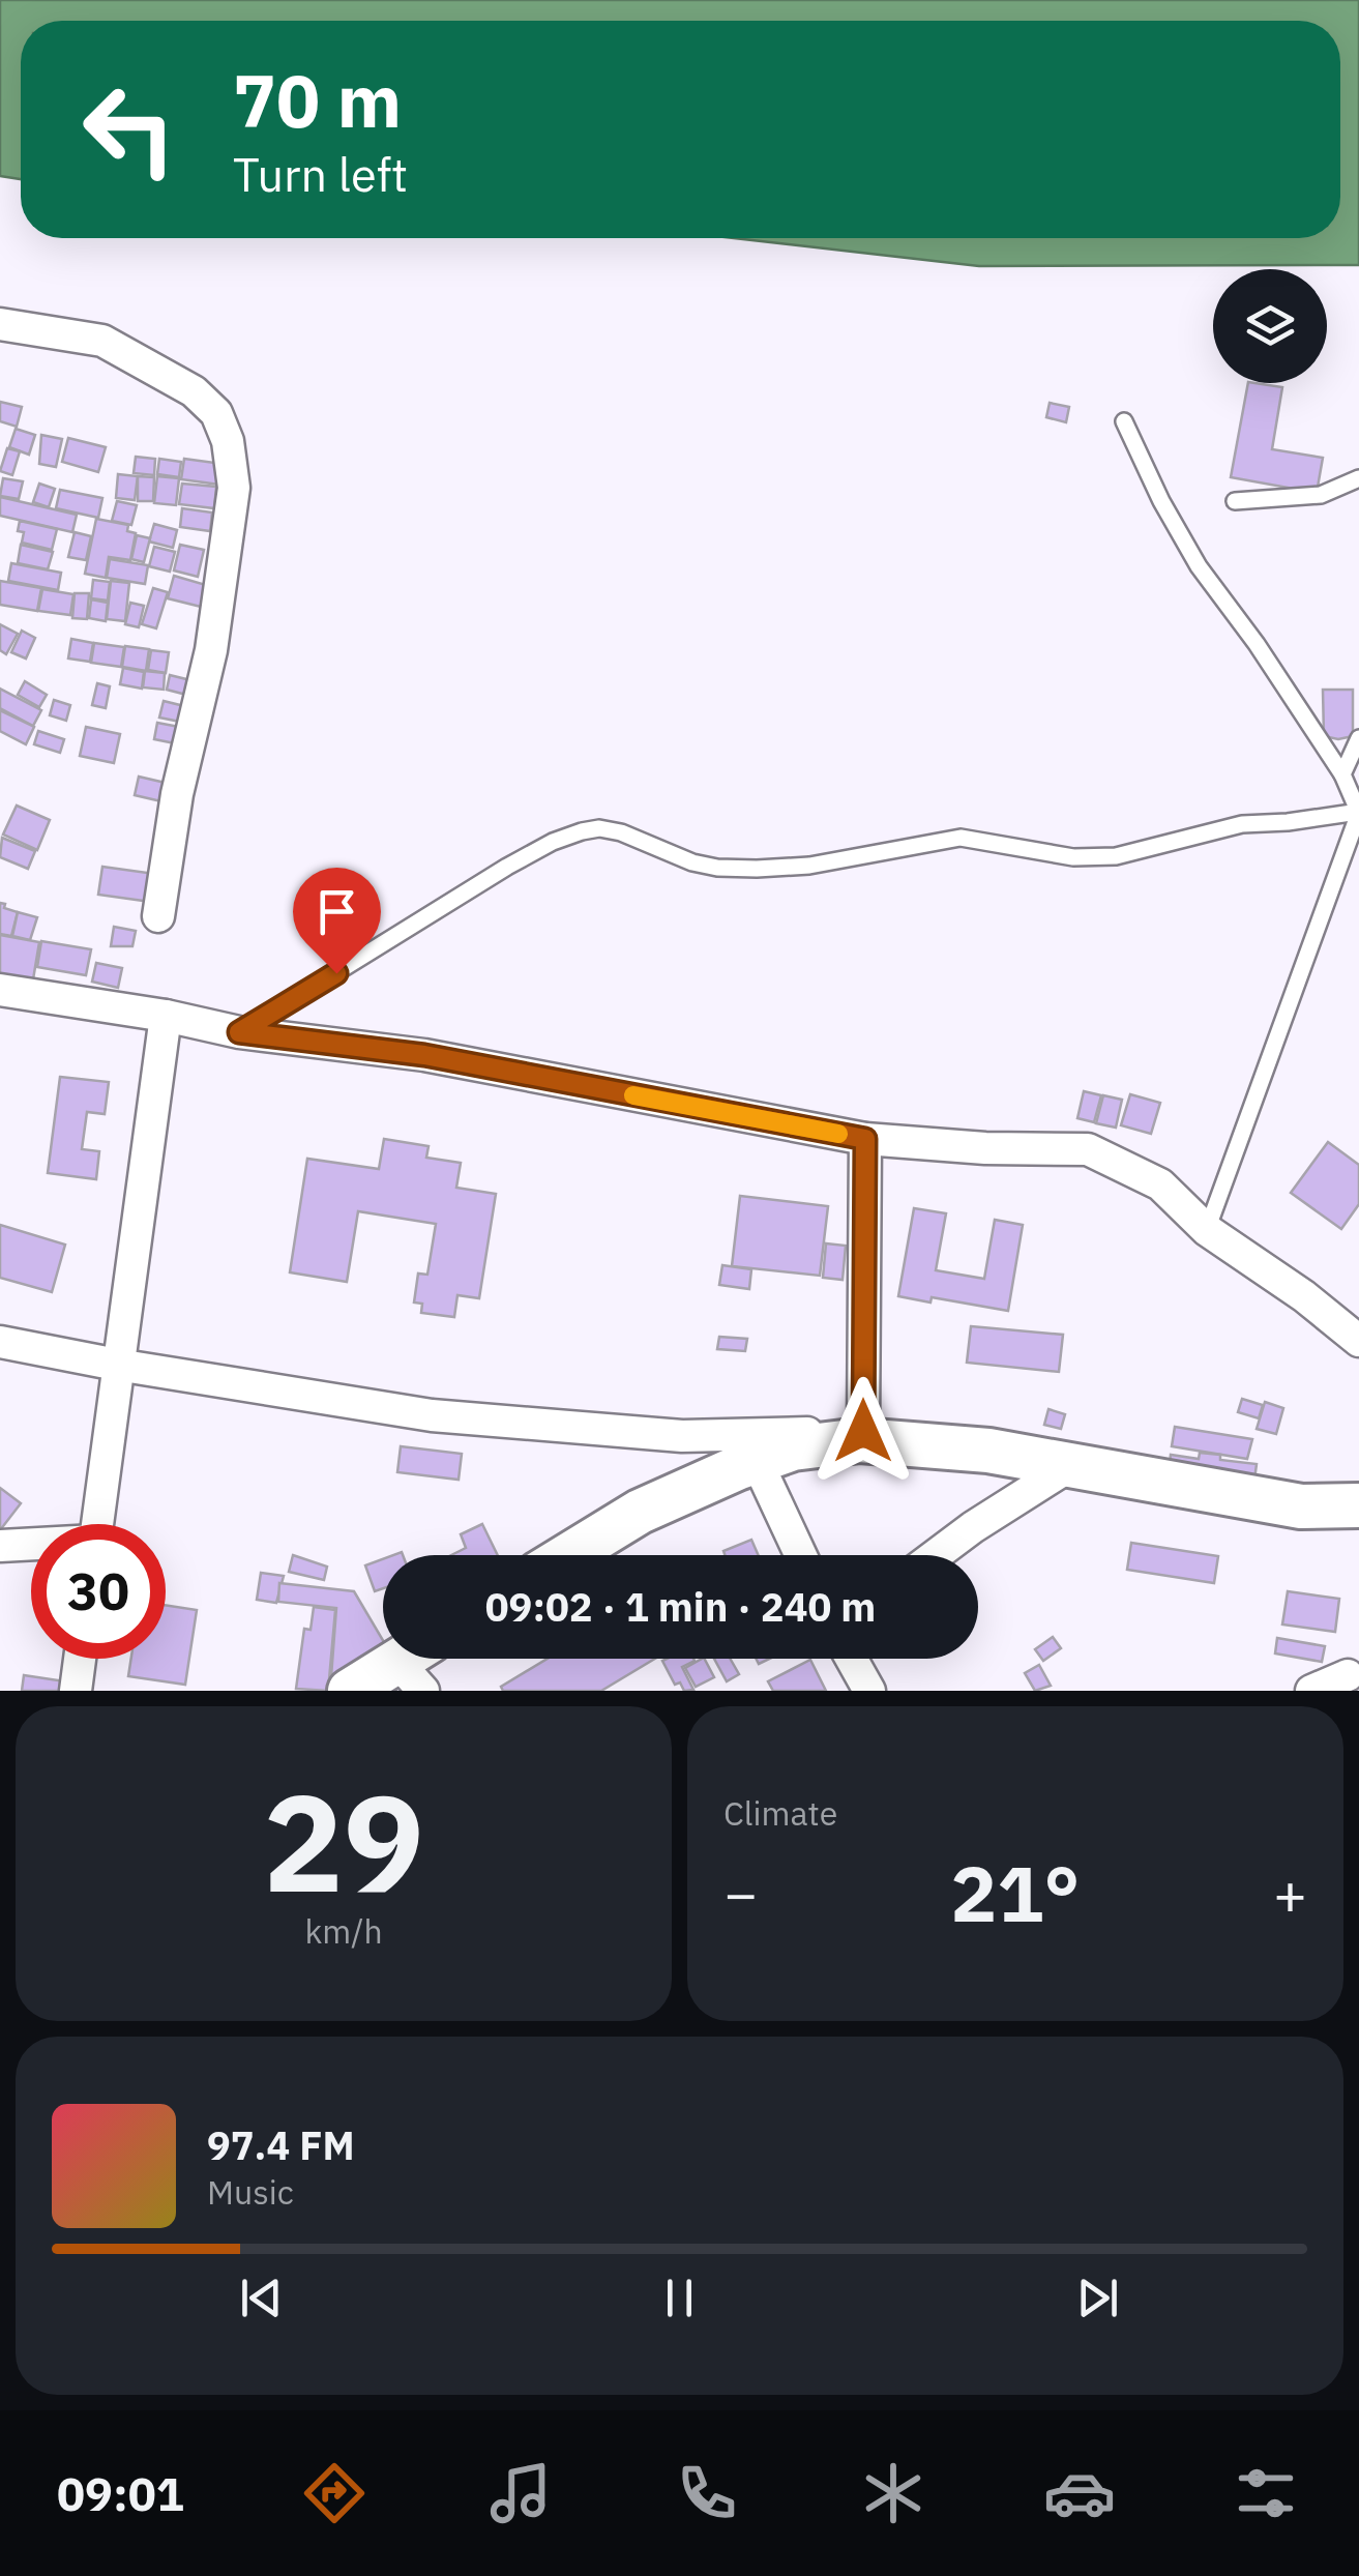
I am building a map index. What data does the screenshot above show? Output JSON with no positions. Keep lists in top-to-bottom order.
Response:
{
  "page": {
    "turn": ["70 m", "Turn left"],
    "limit": "30",
    "trip": "09:02 · 1 min · 240 m",
    "tile": [
      ["29", "km/h"],
      "Climate"
    ],
    "heat": ["−", "21°", "+"],
    "song": ["97.4 FM", "Music"],
    "tabs": "09:01"
  }
}
